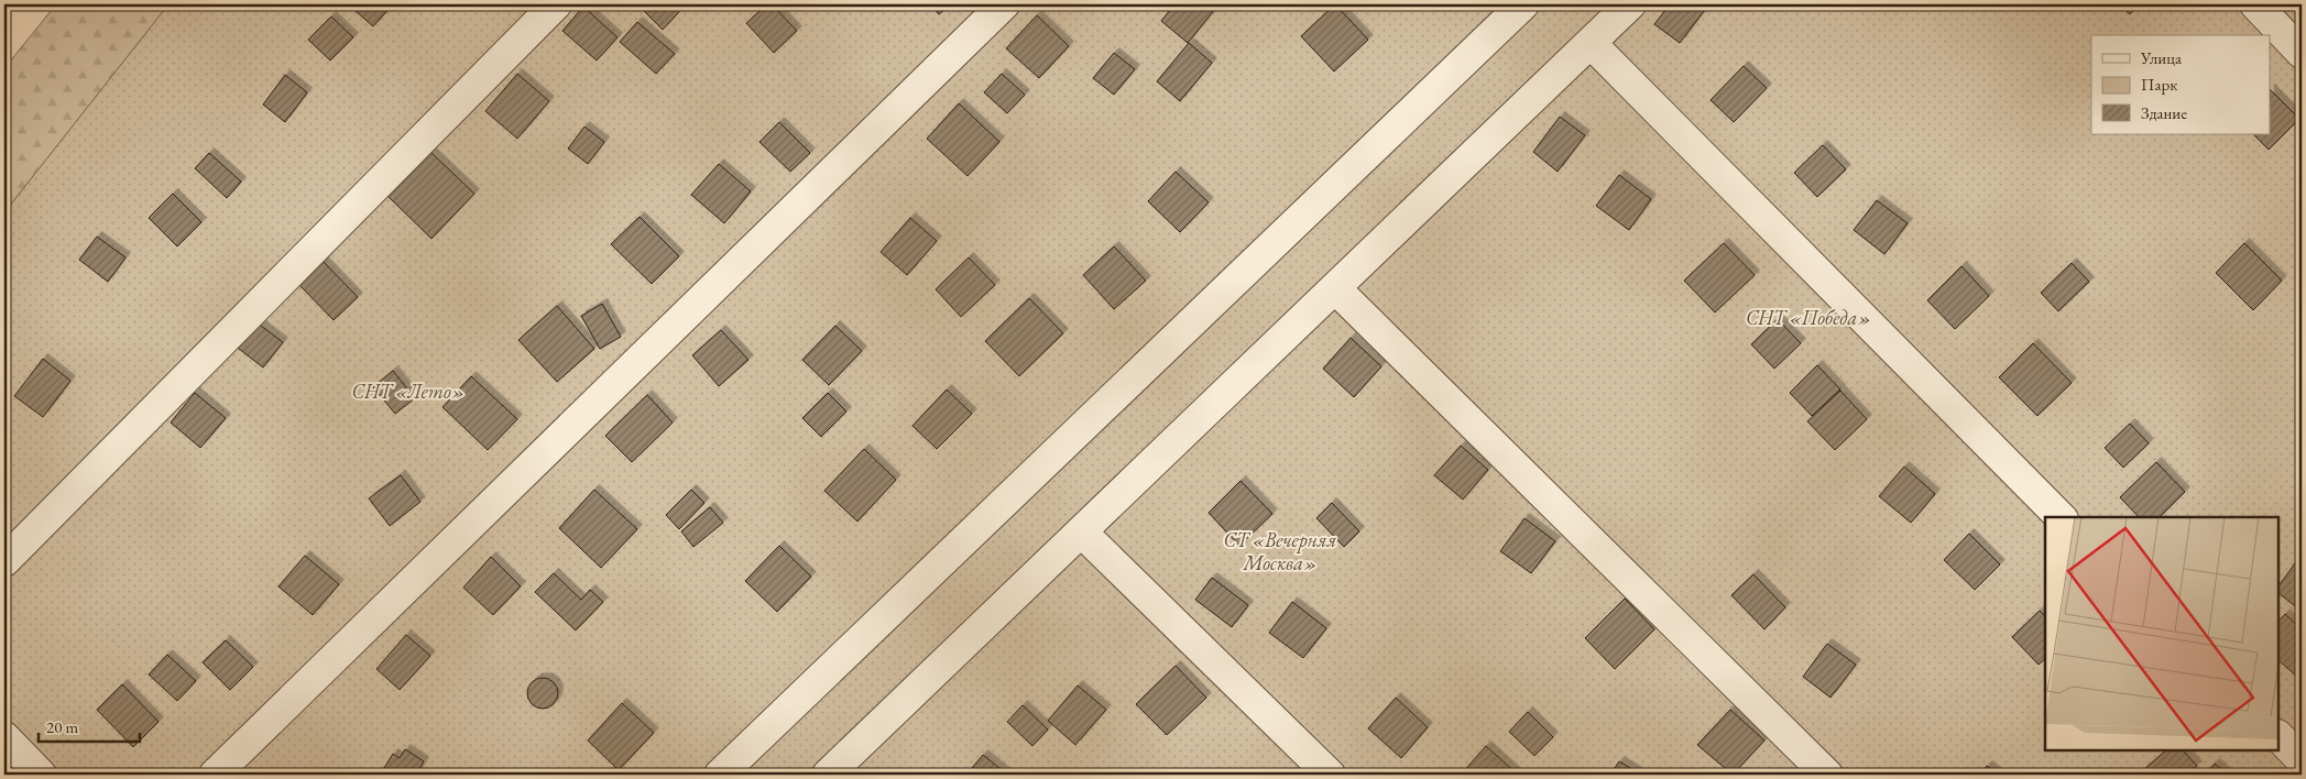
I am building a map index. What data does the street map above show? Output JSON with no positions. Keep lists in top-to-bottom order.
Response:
{
  "parks": ["СНТ «Победа»", "СНТ «Лето»", "СТ «Вечерняя Москва»"],
  "legend": ["Улица", "Парк", "Здание"],
  "scale_bar": "20 m"
}
